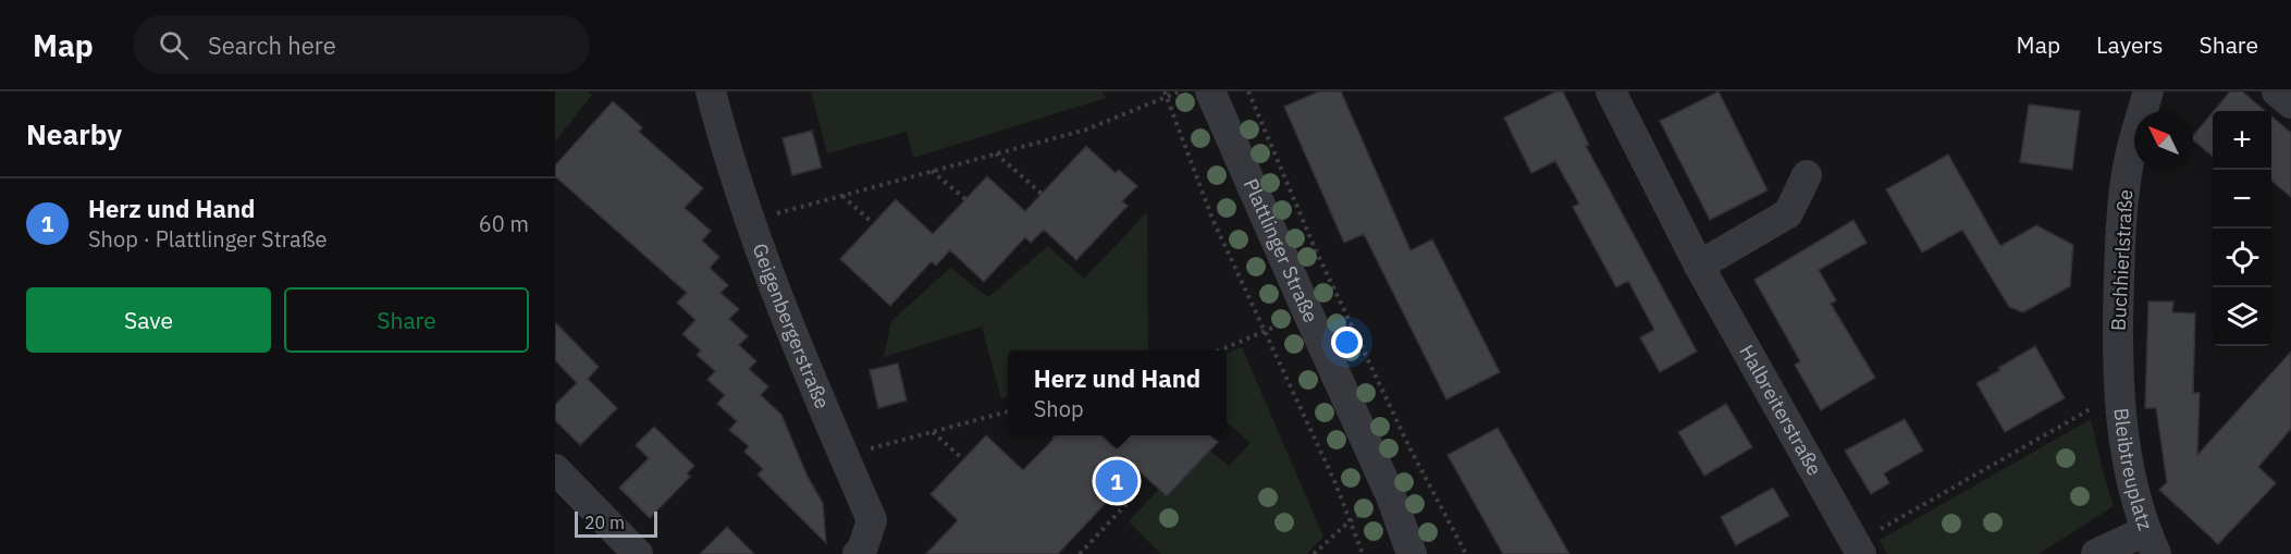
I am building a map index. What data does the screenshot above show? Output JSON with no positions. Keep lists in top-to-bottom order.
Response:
{
  "streets": {
    "street": [
      "Plattlinger Straße",
      "Buchhierlstraße",
      "Geigenbergerstraße",
      "Halbreiterstraße",
      "Bleibtreuplatz"
    ]
  },
  "crossings": [
    ["Buchhierlstraße", "Bleibtreuplatz"]
  ],
  "scale_bar": "20 m",
  "north": "top left",
  "page": {
    "header": "Map",
    "search": "Search here",
    "nav": ["Map", "Layers", "Share"],
    "heading": "Nearby",
    "map_buttons": ["+", "−"],
    "list": [
      {
        "mark": "1",
        "name": "Herz und Hand",
        "note": "Shop · Plattlinger Straße",
        "value": "60 m"
      }
    ],
    "buttons": ["Save", "Share"],
    "popup": ["Herz und Hand", "Shop"],
    "pins": "1",
    "scale": "20 m"
  }
}
